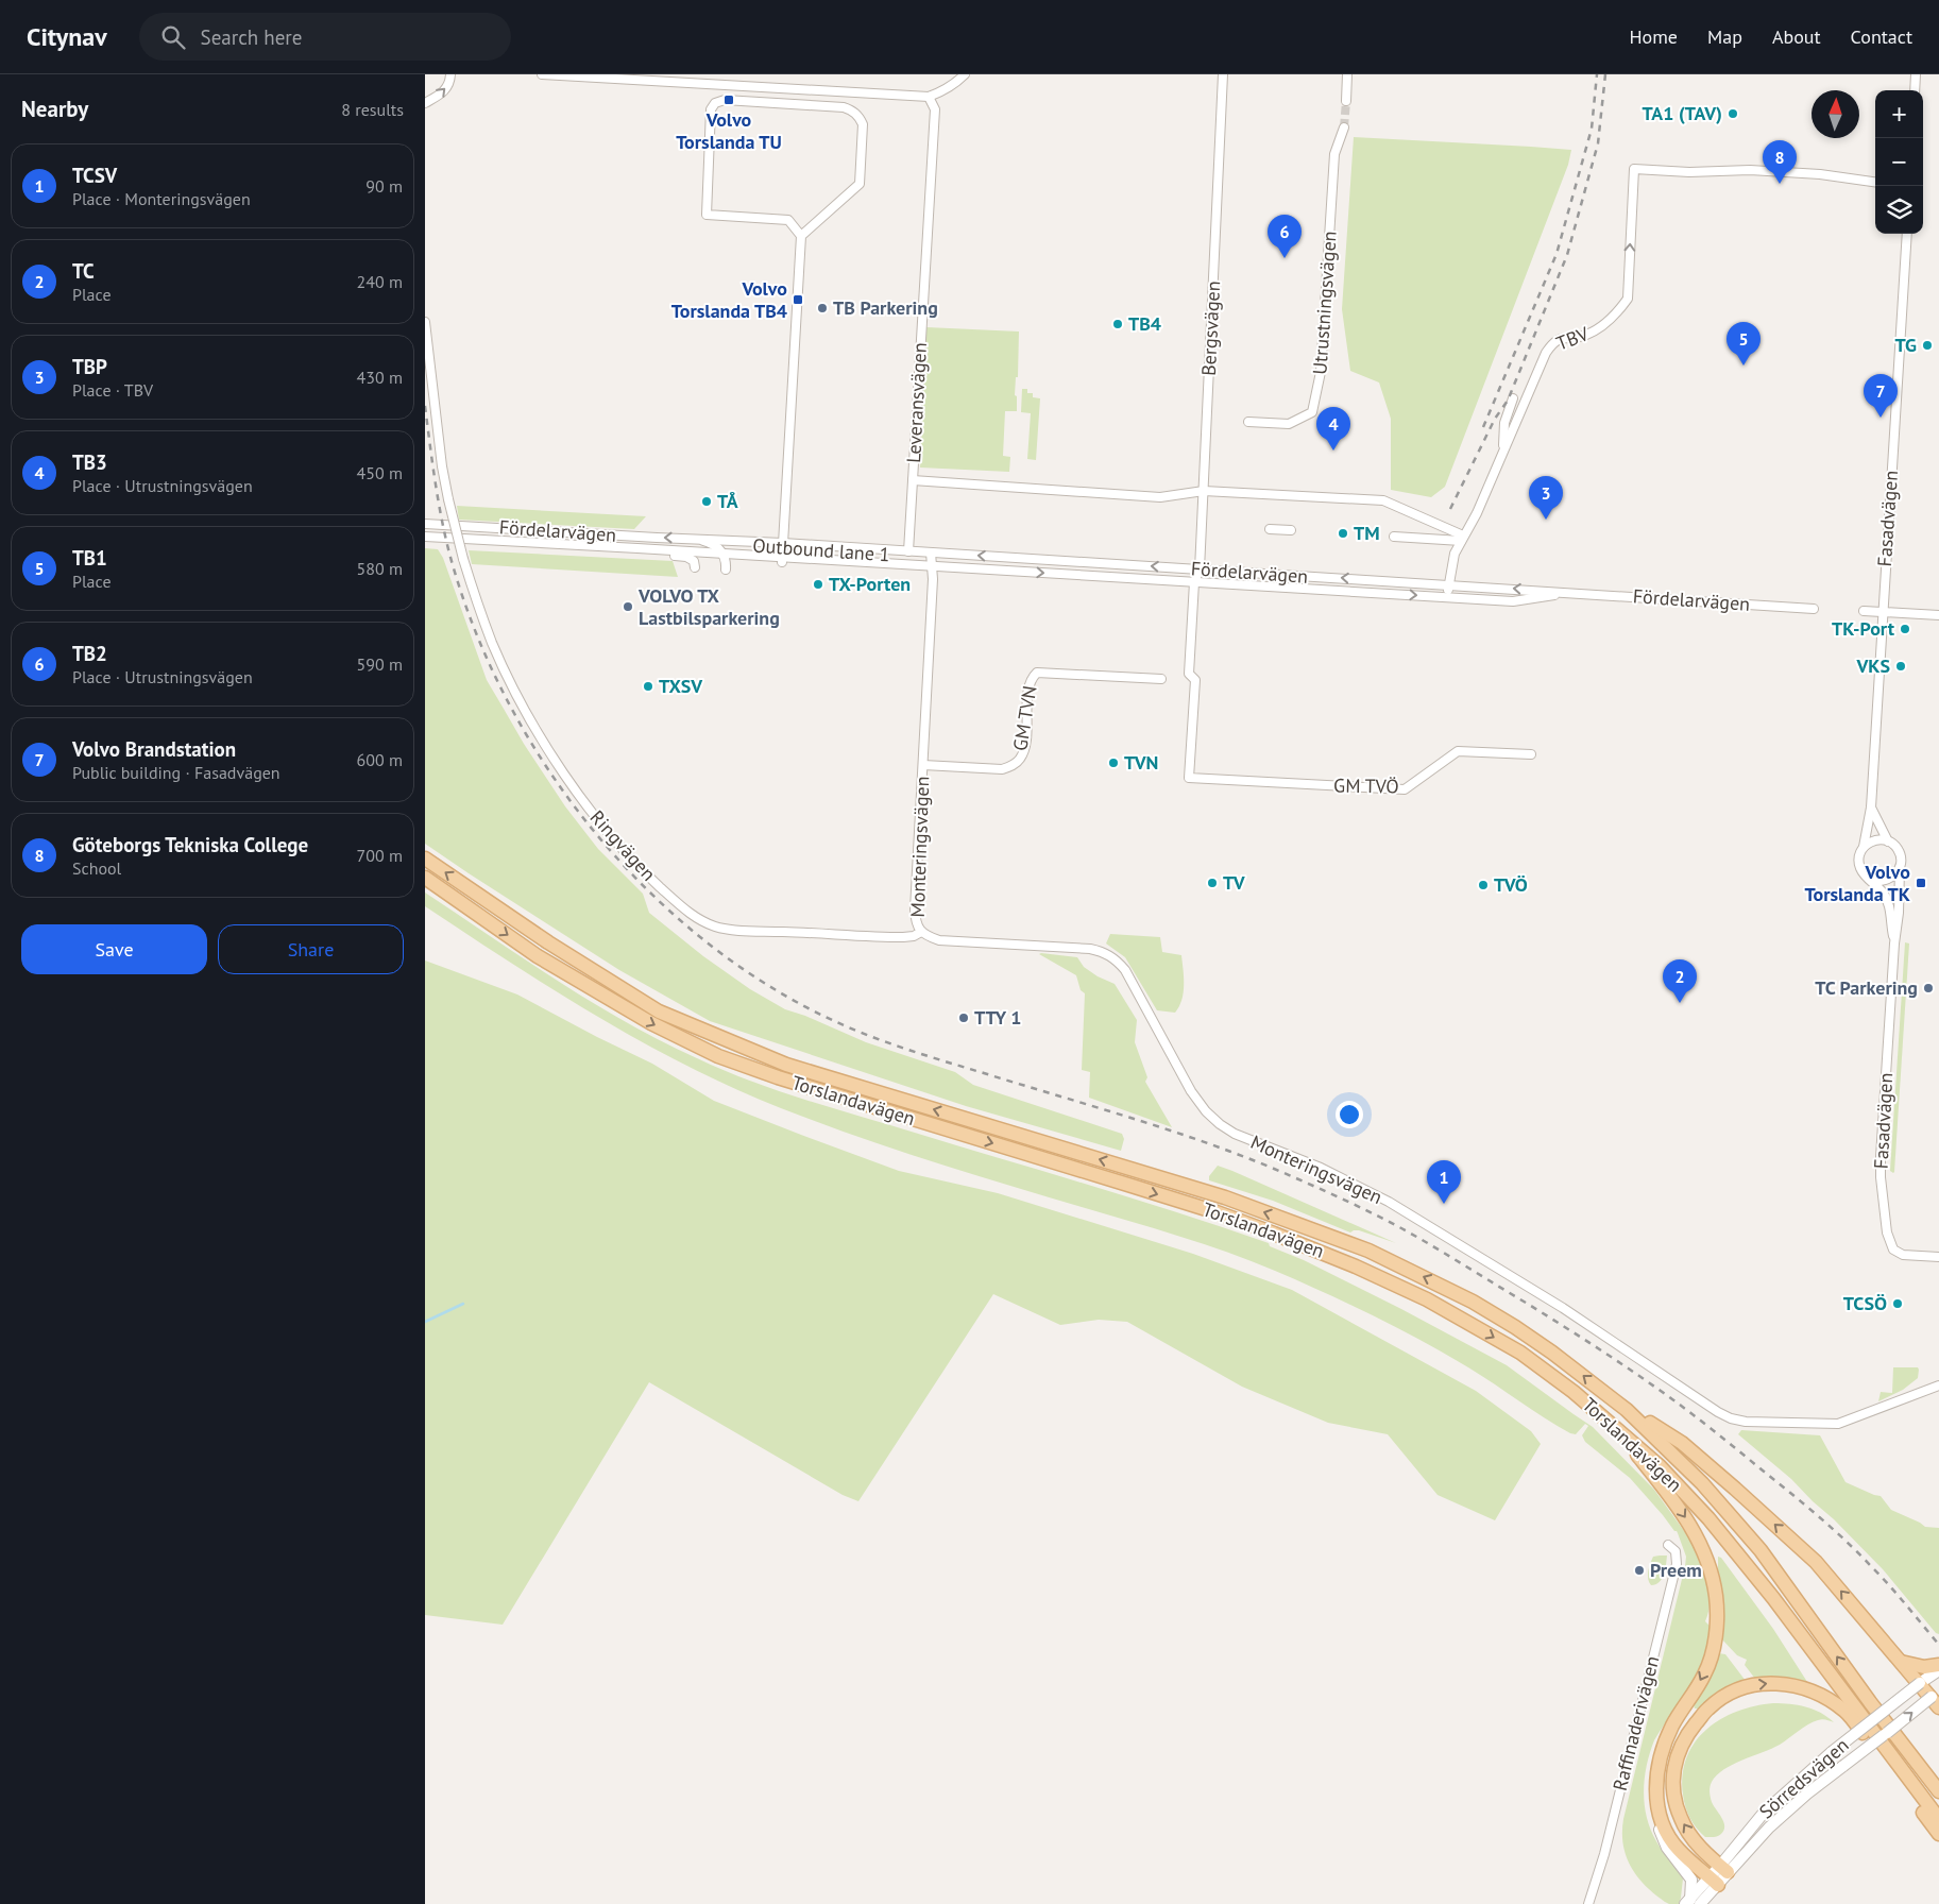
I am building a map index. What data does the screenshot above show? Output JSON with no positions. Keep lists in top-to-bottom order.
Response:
{
  "streets": {
    "main road": ["Torslandavägen"],
    "street": [
      "Utrustningsvägen",
      "Bergsvägen",
      "TBV",
      "Leveransvägen",
      "Fasadvägen",
      "Fördelarvägen",
      "Outbound lane 1",
      "GM TVN",
      "GM TVÖ",
      "Ringvägen",
      "Monteringsvägen",
      "Raffinaderivägen",
      "Sörredsvägen"
    ]
  },
  "crossings": [
    ["Bergsvägen", "Fördelarvägen"],
    ["Bergsvägen", "GM TVÖ"],
    ["TBV", "Fördelarvägen"],
    ["Fördelarvägen", "Outbound lane 1"],
    ["Fördelarvägen", "GM TVÖ"],
    ["Fördelarvägen", "Monteringsvägen"],
    ["Outbound lane 1", "Monteringsvägen"],
    ["GM TVN", "Monteringsvägen"],
    ["Ringvägen", "Monteringsvägen"]
  ],
  "places": {
    "transit": ["Volvo Torslanda TU", "Volvo Torslanda TB4", "Volvo Torslanda TK"],
    "other": [
      "TA1 (TAV)",
      "TB Parkering",
      "TB4",
      "TG",
      "TÅ",
      "TM",
      "TX-Porten",
      "VOLVO TX Lastbilsparkering",
      "TK-Port",
      "VKS",
      "TXSV",
      "TVN",
      "TV",
      "TVÖ",
      "TC Parkering",
      "TTY 1",
      "TCSÖ",
      "Preem"
    ]
  },
  "north": "top",
  "page": {
    "header": "Citynav",
    "search": "Search here",
    "nav": [
      "Home",
      "Map",
      "About",
      "Contact"
    ],
    "heading": ["Nearby", "8 results"],
    "map_buttons": ["+", "−"],
    "pins": [
      "8",
      "6",
      "5",
      "7",
      "4",
      "3",
      "2",
      "1"
    ],
    "list": [
      {
        "mark": "1",
        "name": "TCSV",
        "note": "Place · Monteringsvägen",
        "value": "90 m"
      },
      {
        "mark": "2",
        "name": "TC",
        "note": "Place",
        "value": "240 m"
      },
      {
        "mark": "3",
        "name": "TBP",
        "note": "Place · TBV",
        "value": "430 m"
      },
      {
        "mark": "4",
        "name": "TB3",
        "note": "Place · Utrustningsvägen",
        "value": "450 m"
      },
      {
        "mark": "5",
        "name": "TB1",
        "note": "Place",
        "value": "580 m"
      },
      {
        "mark": "6",
        "name": "TB2",
        "note": "Place · Utrustningsvägen",
        "value": "590 m"
      },
      {
        "mark": "7",
        "name": "Volvo Brandstation",
        "note": "Public building · Fasadvägen",
        "value": "600 m"
      },
      {
        "mark": "8",
        "name": "Göteborgs Tekniska College",
        "note": "School",
        "value": "700 m"
      }
    ],
    "buttons": ["Save", "Share"]
  }
}
